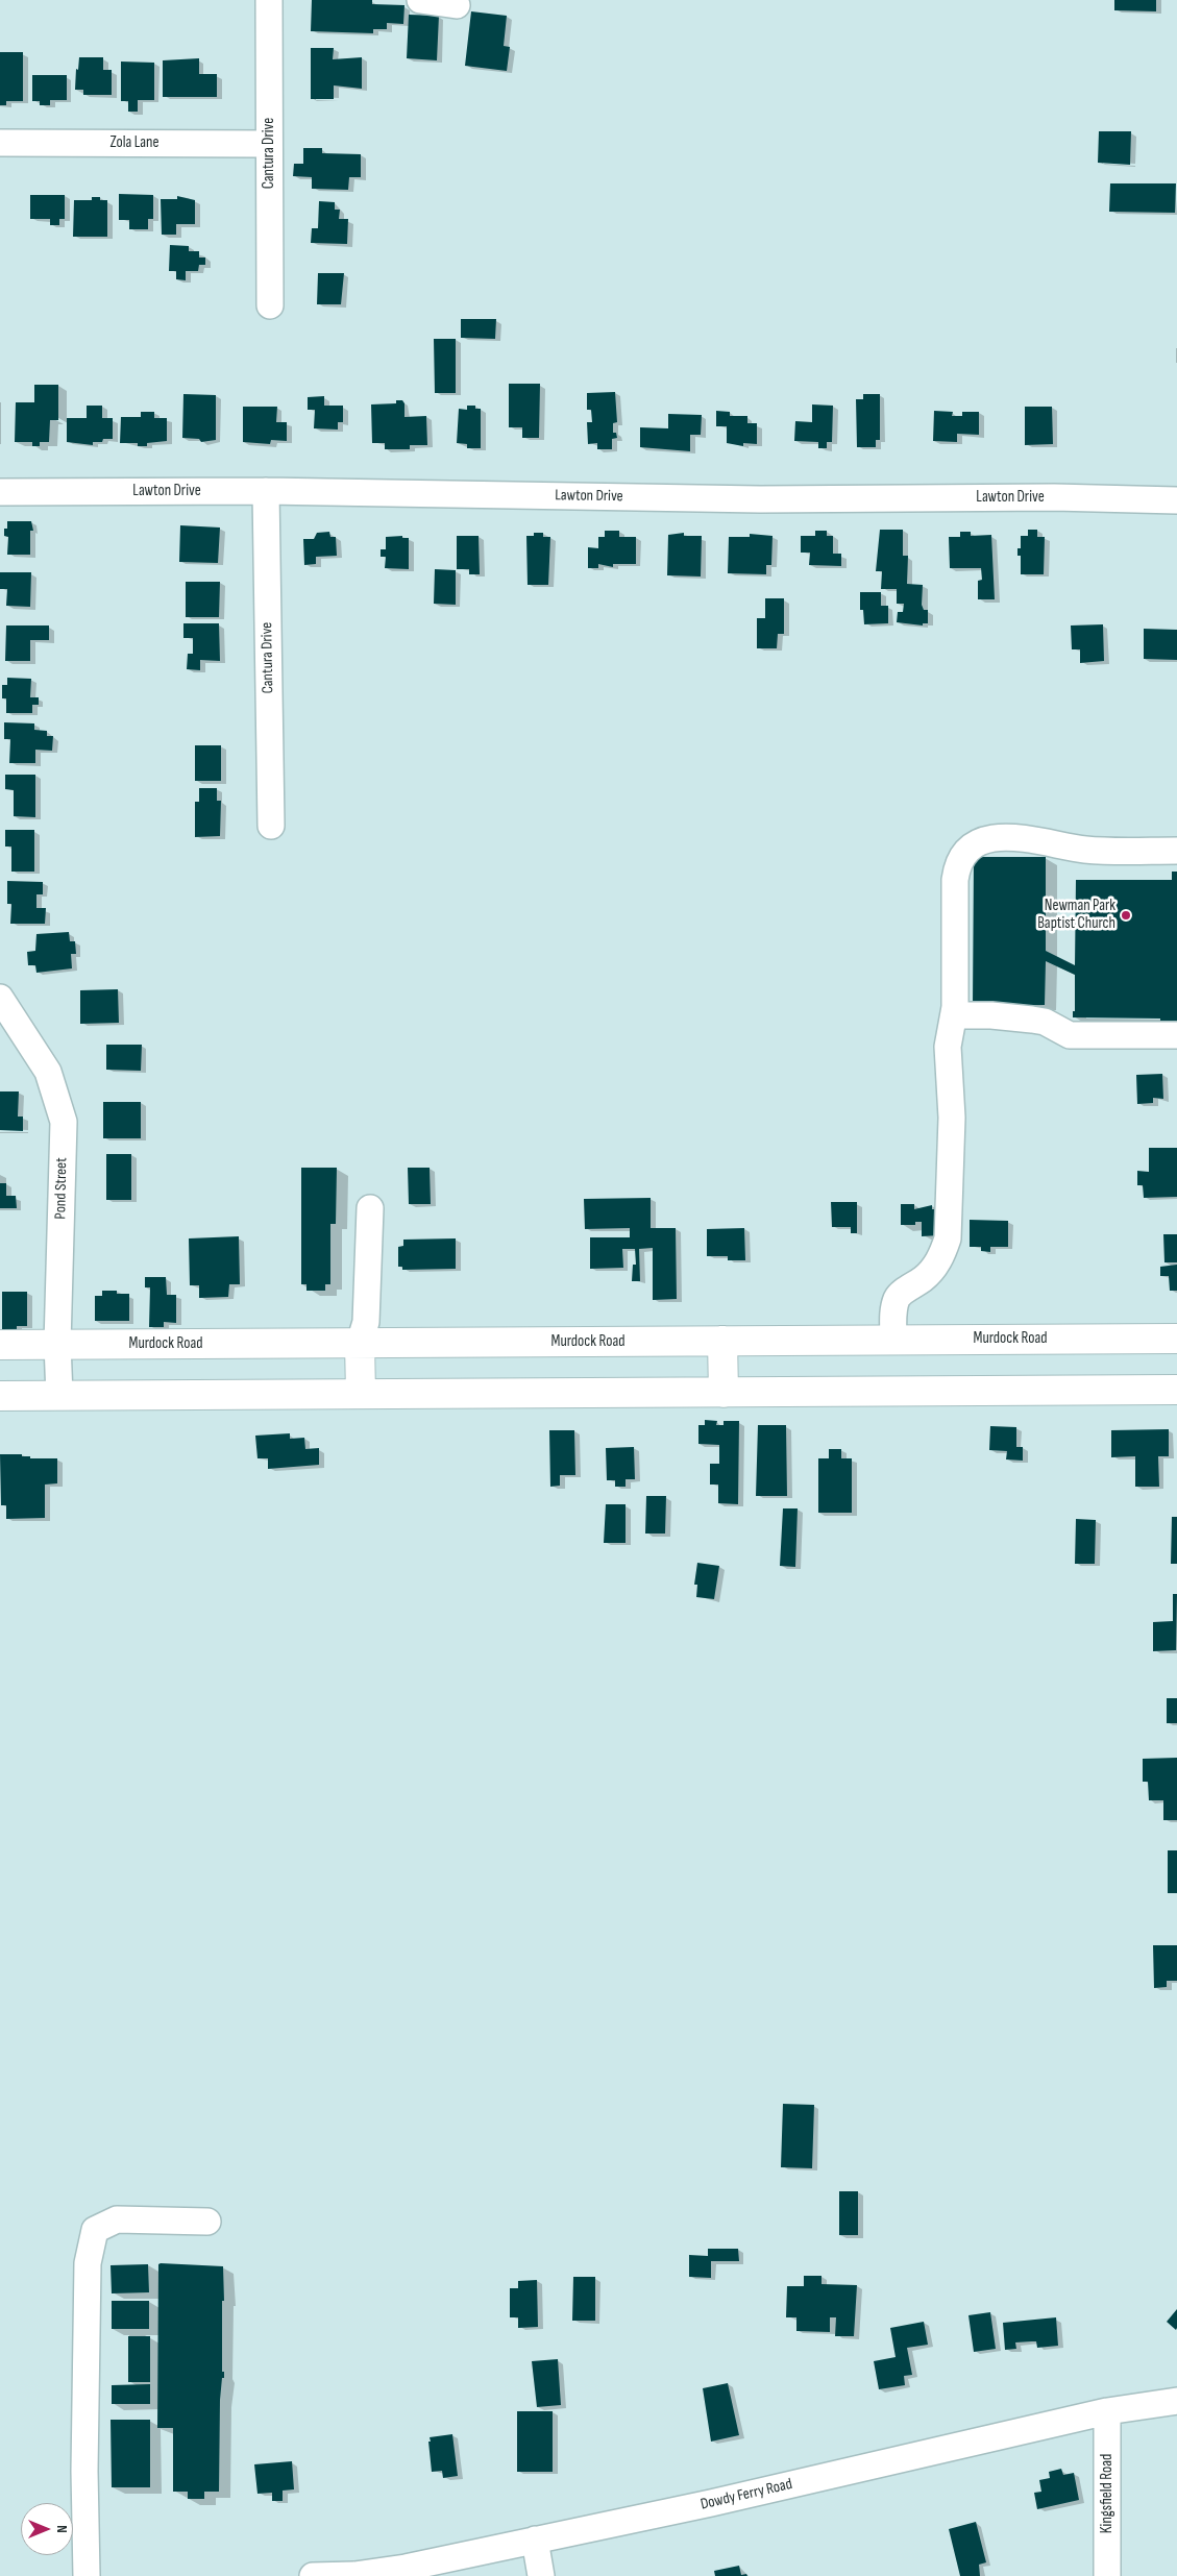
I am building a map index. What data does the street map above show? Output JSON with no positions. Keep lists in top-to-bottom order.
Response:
{
  "streets": {
    "main road": ["Murdock Road"],
    "street": [
      "Zola Lane",
      "Cantura Drive",
      "Lawton Drive",
      "Pond Street",
      "Kingsfield Road",
      "Dowdy Ferry Road"
    ]
  },
  "crossings": [
    ["Zola Lane", "Cantura Drive"],
    ["Cantura Drive", "Lawton Drive"],
    ["Pond Street", "Murdock Road"],
    ["Kingsfield Road", "Dowdy Ferry Road"]
  ],
  "places": ["Newman Park Baptist Church"],
  "north": "right"
}
